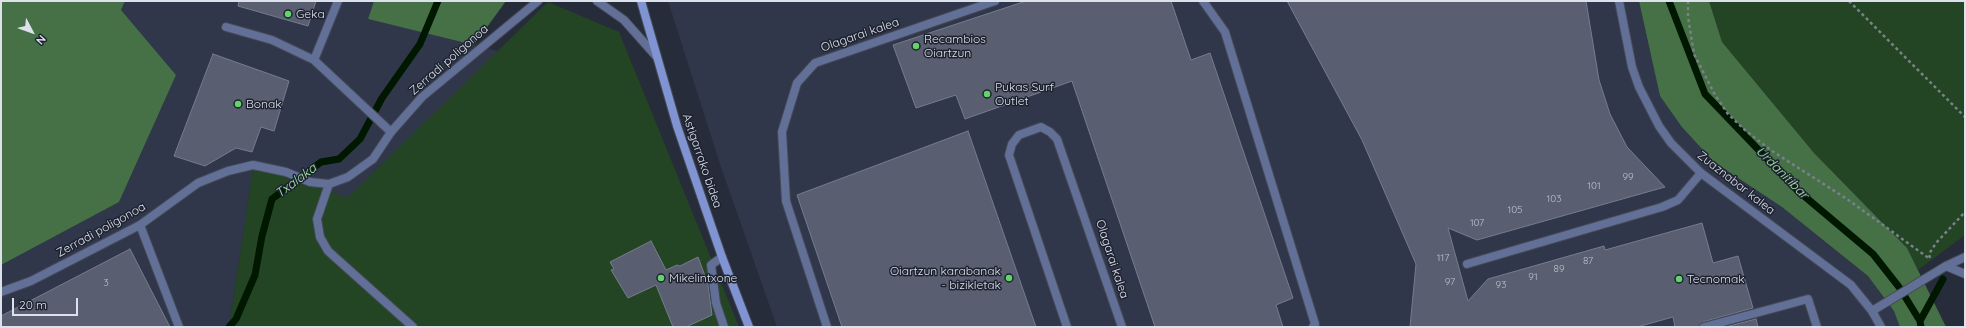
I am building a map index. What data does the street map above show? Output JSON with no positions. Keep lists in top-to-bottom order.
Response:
{
  "streets": {
    "main road": ["Astigarrako bidea"],
    "street": ["Olagarai kalea", "Zerradi poligonoa", "Zuaznabar kalea"]
  },
  "water": ["Urdanitibar", "Txalaka"],
  "places": [
    "Geka",
    "Recambios Oiartzun",
    "Pukas Surf Outlet",
    "Bonak",
    "Mikelintxone",
    "Oiartzun karabanak - bizikletak",
    "Tecnomak"
  ],
  "house_numbers": [
    "99",
    "101",
    "103",
    "105",
    "107",
    "117",
    "87",
    "89",
    "91",
    "97",
    "3",
    "93"
  ],
  "scale_bar": "20 m",
  "north": "bottom right"
}
